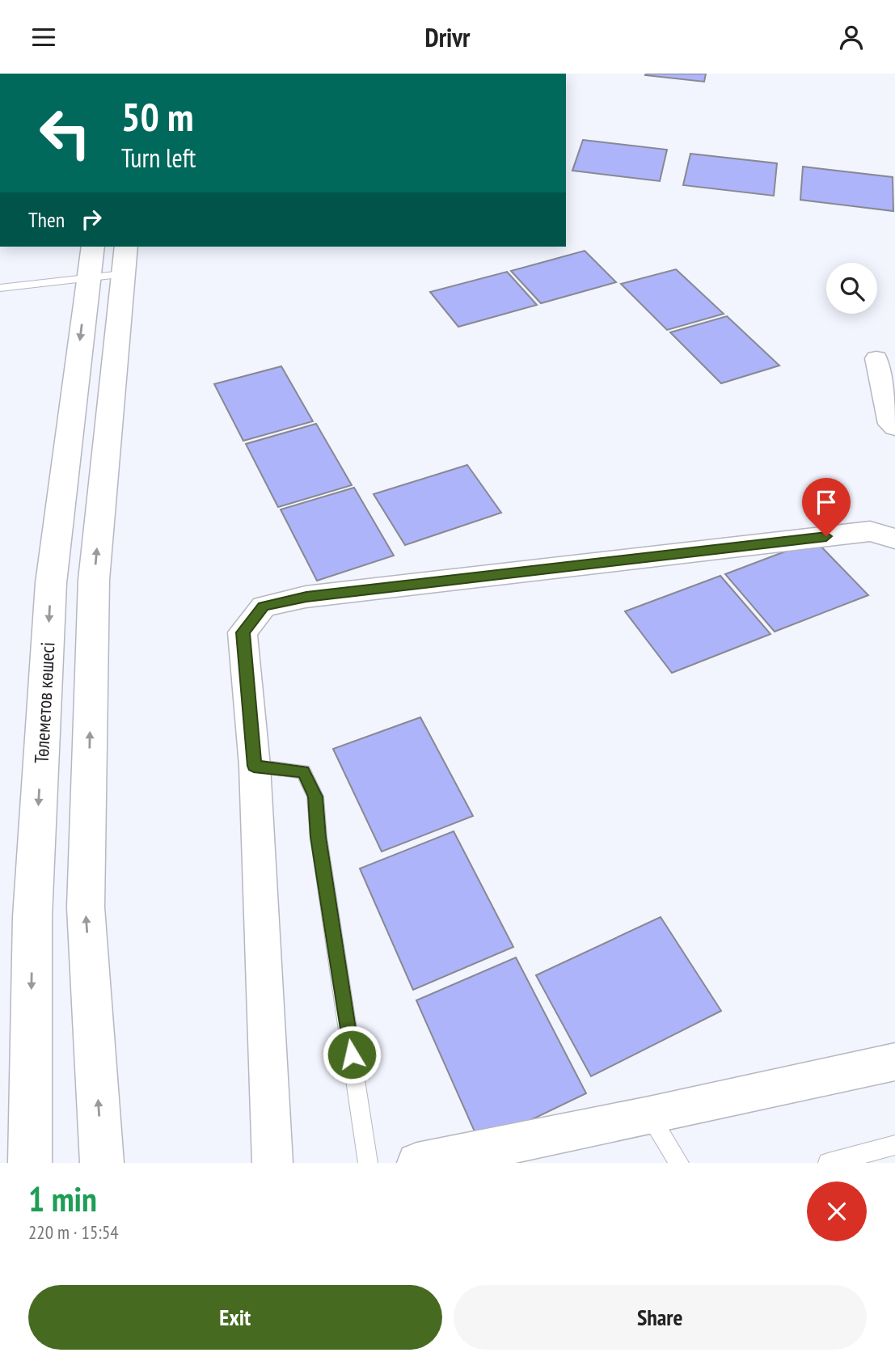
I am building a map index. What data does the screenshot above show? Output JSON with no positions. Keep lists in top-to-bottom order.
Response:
{
  "streets": {
    "main road": ["Төлеметов көшесі"]
  },
  "page": {
    "header": "Drivr",
    "turn": ["50 m", "Turn left"],
    "then": "Then",
    "heading": ["1 min", "220 m · 15:54"],
    "buttons": ["Exit", "Share"]
  }
}
